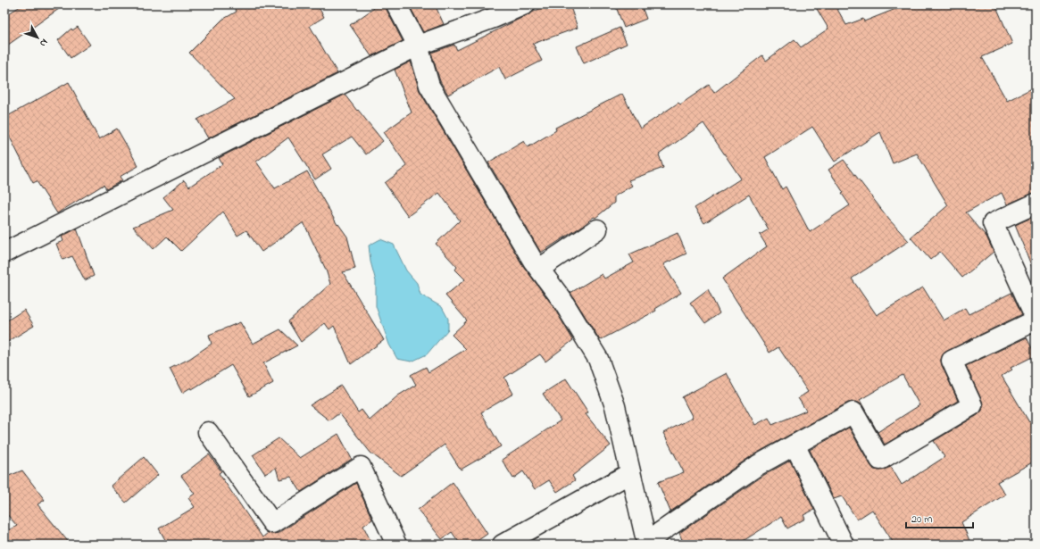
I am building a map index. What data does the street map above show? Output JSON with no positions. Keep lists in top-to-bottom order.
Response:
{
  "scale_bar": "20 m",
  "north": "bottom right"
}
